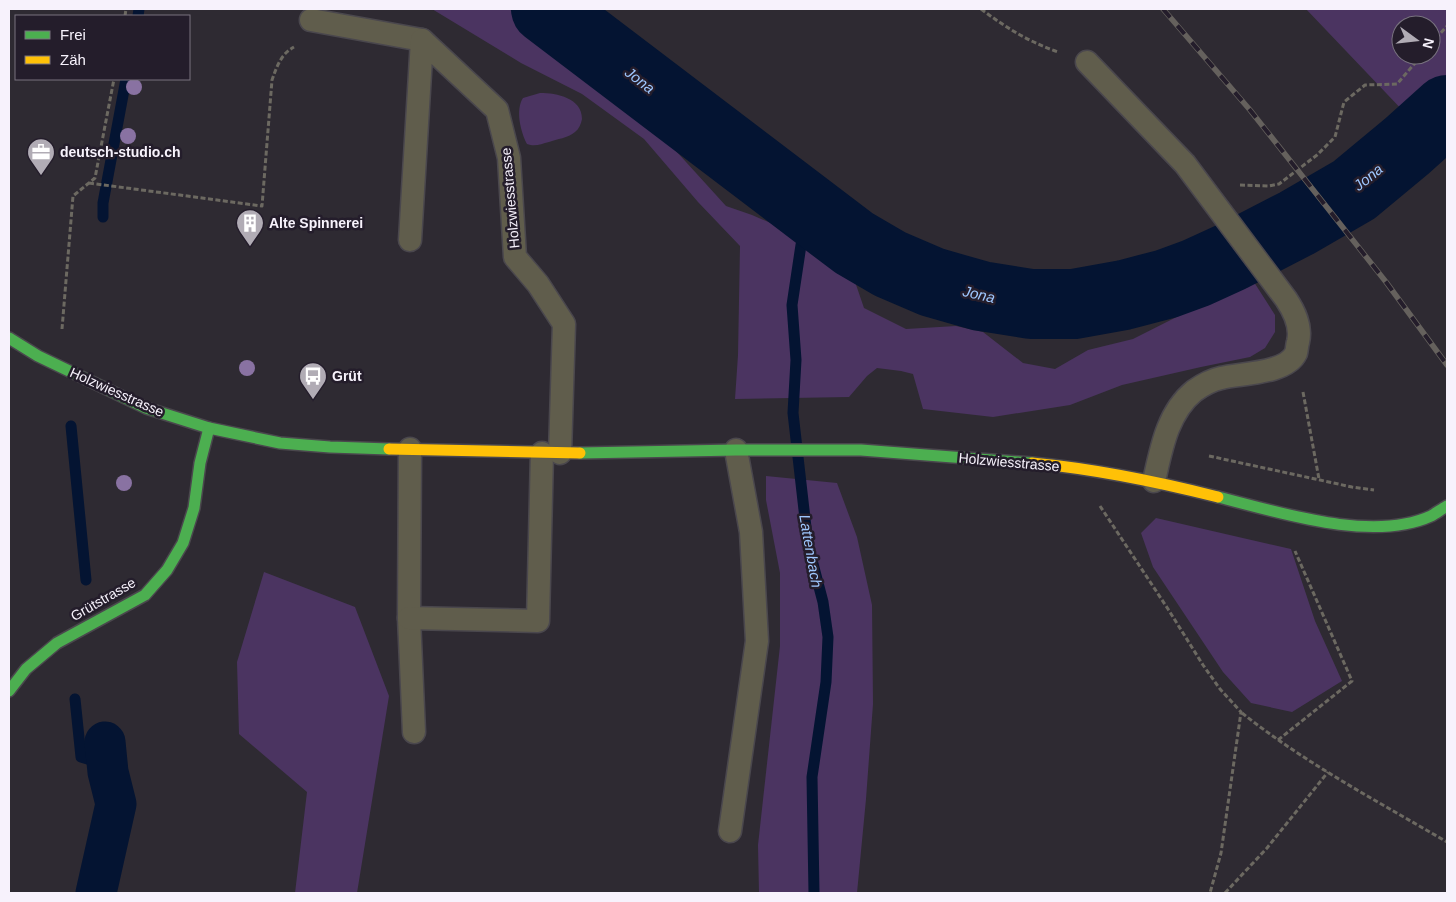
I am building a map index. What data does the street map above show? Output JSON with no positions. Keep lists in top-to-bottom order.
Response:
{
  "streets": {
    "street": ["Holzwiesstrasse", "Grütstrasse"]
  },
  "crossings": [
    ["Holzwiesstrasse", "Grütstrasse"]
  ],
  "water": ["Jona", "Lattenbach"],
  "places": {
    "office": ["deutsch-studio.ch"],
    "building": ["Alte Spinnerei"],
    "bus stop": ["Grüt"]
  },
  "legend": ["Frei", "Zäh"],
  "north": "right"
}
